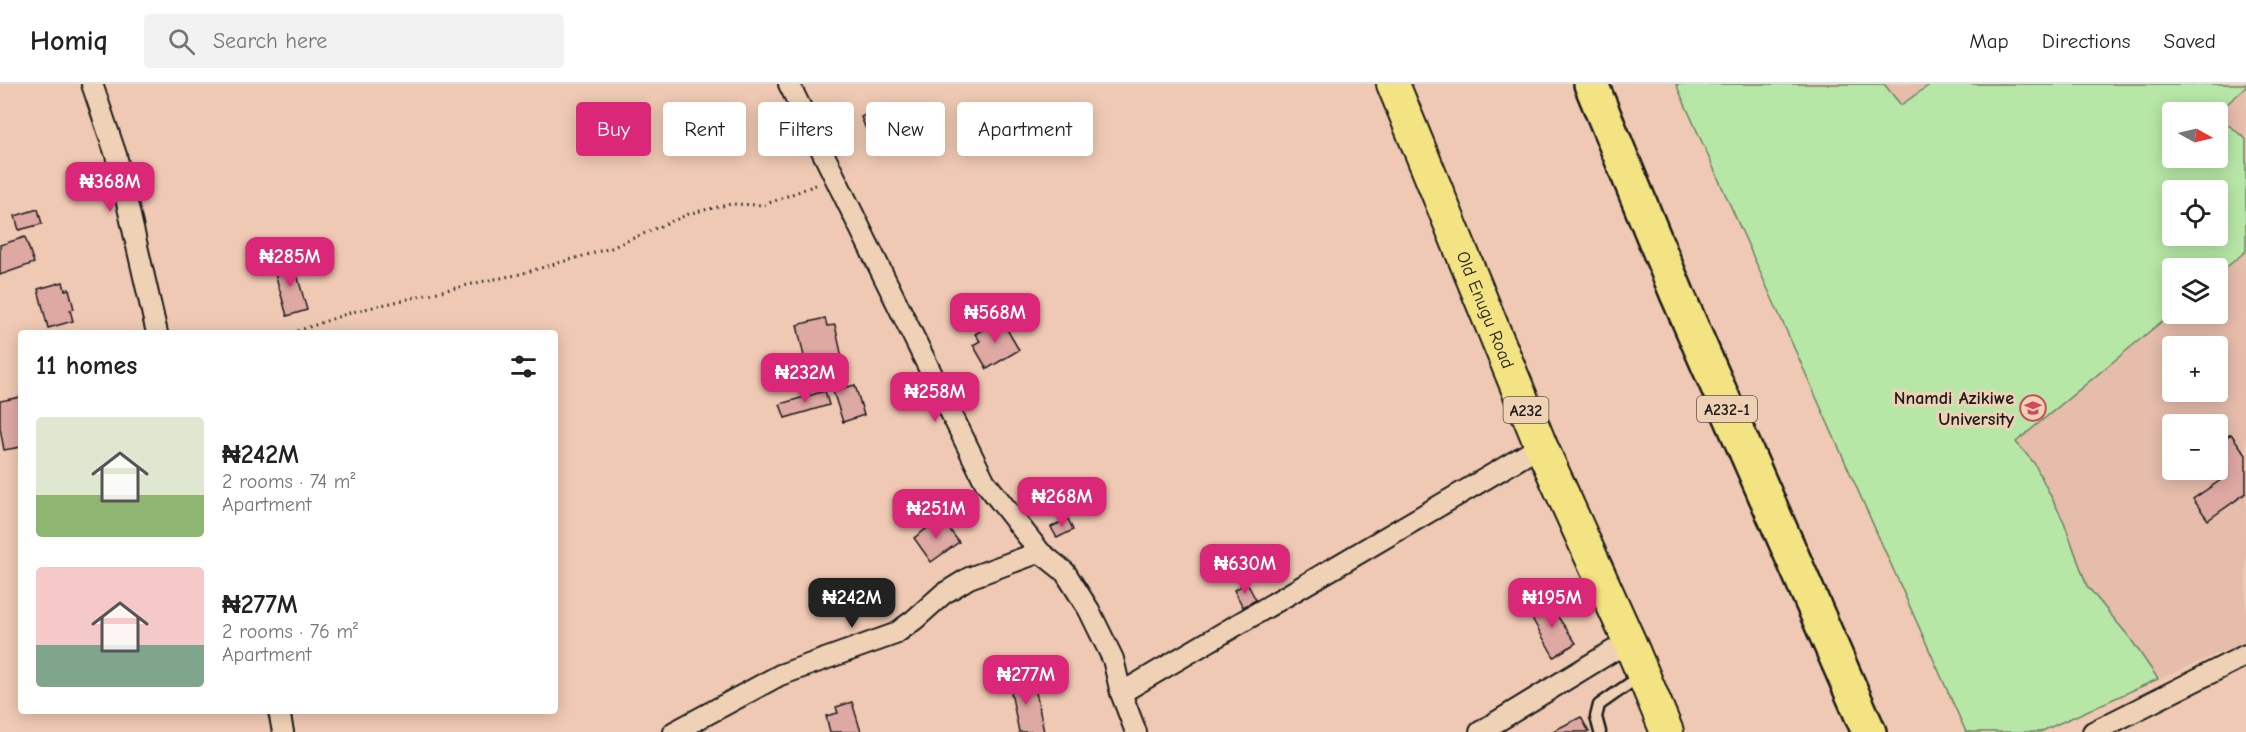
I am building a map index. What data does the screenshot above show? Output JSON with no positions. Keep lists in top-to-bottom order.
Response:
{
  "streets": {
    "highway": ["A232-1"],
    "main road": ["Old Enugu Road", "A232"]
  },
  "places": {
    "school or university": ["Nnamdi Azikiwe University"]
  },
  "north": "right",
  "page": {
    "header": "Homiq",
    "search": "Search here",
    "nav": ["Map", "Directions", "Saved"],
    "map_buttons": ["+", "−"],
    "chip": [
      "Buy",
      "Rent",
      "Filters",
      "New",
      "Apartment"
    ],
    "price": [
      "₦368M",
      "₦285M",
      "₦568M",
      "₦232M",
      "₦258M",
      "₦268M",
      "₦251M",
      "₦630M",
      "₦242M",
      "₦195M",
      "₦277M"
    ],
    "heading": "11 homes",
    "list": [
      {
        "name": "₦242M",
        "note": "2 rooms · 74 m² · Apartment"
      },
      {
        "name": "₦277M",
        "note": "2 rooms · 76 m² · Apartment"
      }
    ]
  }
}
